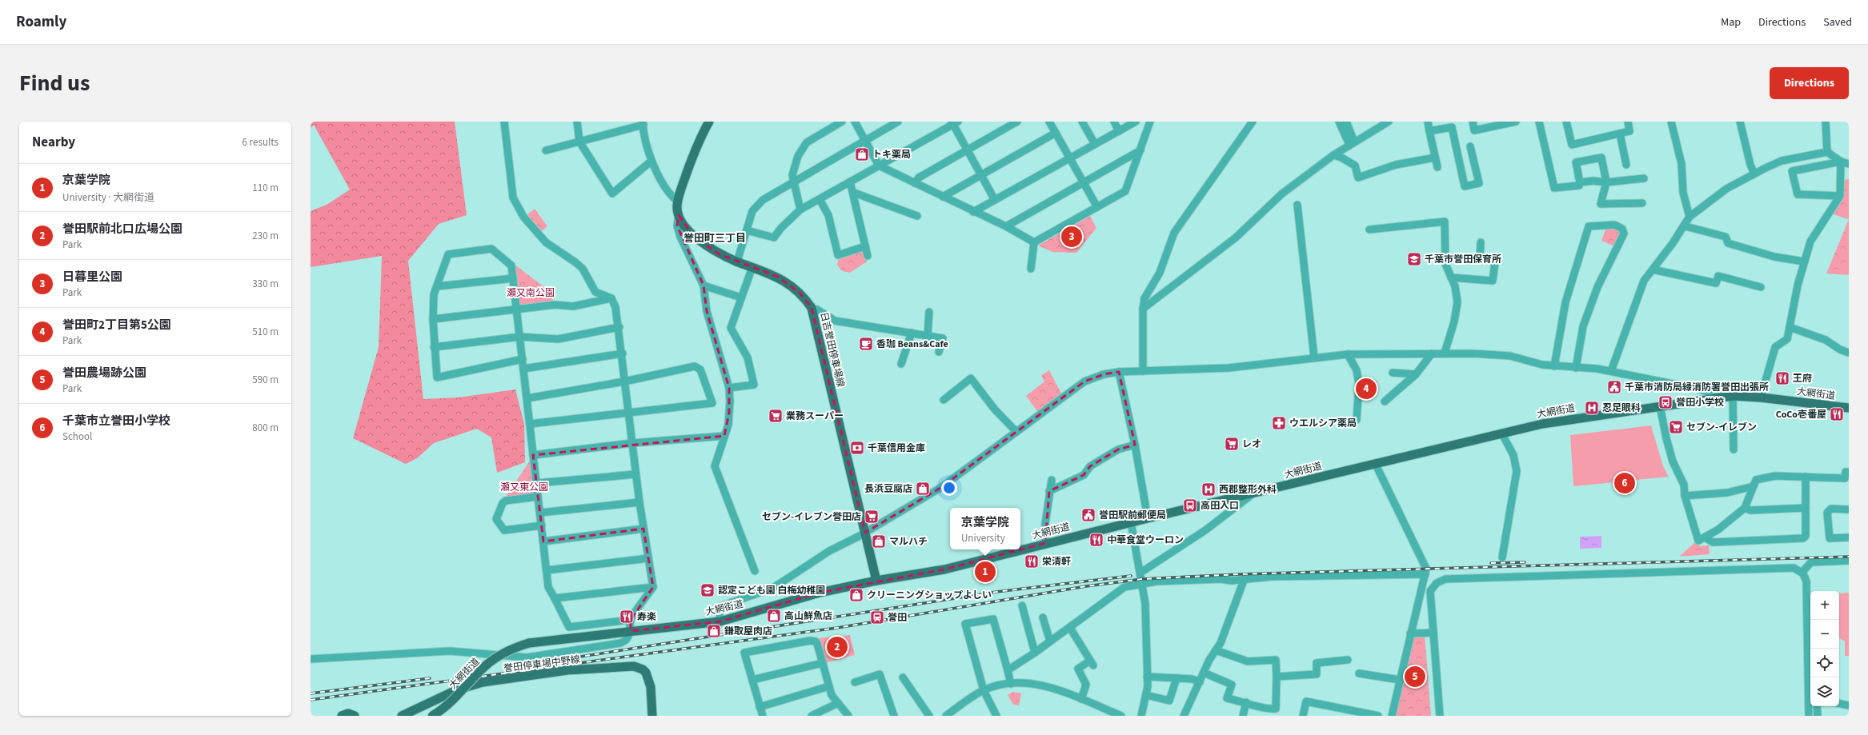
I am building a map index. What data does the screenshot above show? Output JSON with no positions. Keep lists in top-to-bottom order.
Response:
{
  "streets": {
    "main road": ["日吉誉田停車場線", "大網街道", "誉田停車場中野線"]
  },
  "crossings": [
    ["日吉誉田停車場線", "大網街道"]
  ],
  "districts": ["誉田町三丁目"],
  "parks": ["瀬又南公園", "瀬又東公園"],
  "places": {
    "shop": [
      "トキ薬局",
      "長浜豆腐店",
      "マルハチ",
      "クリーニングショップよしい",
      "高山鮮魚店",
      "鎌取屋肉店"
    ],
    "school or university": ["千葉市誉田保育所", "認定こども園 白梅幼稚園"],
    "cafe": ["香珈 Beans&Cafe"],
    "restaurant": [
      "王府",
      "CoCo壱番屋",
      "中華食堂ウーロン",
      "栄清軒",
      "寿楽"
    ],
    "public building": ["千葉市消防局緑消防署誉田出張所", "誉田駅前郵便局"],
    "bus stop": ["誉田小学校", "高田入口"],
    "hospital": ["忍足眼科", "西郡整形外科"],
    "supermarket": [
      "業務スーパー",
      "セブン-イレブン",
      "レオ",
      "セブン-イレブン誉田店"
    ],
    "pharmacy": ["ウエルシア薬局"],
    "bank": ["千葉信用金庫"],
    "station": ["誉田"]
  },
  "page": {
    "header": "Roamly",
    "nav": ["Map", "Directions", "Saved"],
    "title": "Find us",
    "buttons": "Directions",
    "heading": ["Nearby", "6 results"],
    "list": [
      {
        "mark": "1",
        "name": "京葉学院",
        "note": "University · 大網街道",
        "value": "110 m"
      },
      {
        "mark": "2",
        "name": "誉田駅前北口広場公園",
        "note": "Park",
        "value": "230 m"
      },
      {
        "mark": "3",
        "name": "日暮里公園",
        "note": "Park",
        "value": "330 m"
      },
      {
        "mark": "4",
        "name": "誉田町2丁目第5公園",
        "note": "Park",
        "value": "510 m"
      },
      {
        "mark": "5",
        "name": "誉田農場跡公園",
        "note": "Park",
        "value": "590 m"
      },
      {
        "mark": "6",
        "name": "千葉市立誉田小学校",
        "note": "School",
        "value": "800 m"
      }
    ],
    "pins": [
      "3",
      "4",
      "6",
      "1",
      "2",
      "5"
    ],
    "popup": ["京葉学院", "University"],
    "map_buttons": ["+", "−"]
  }
}
